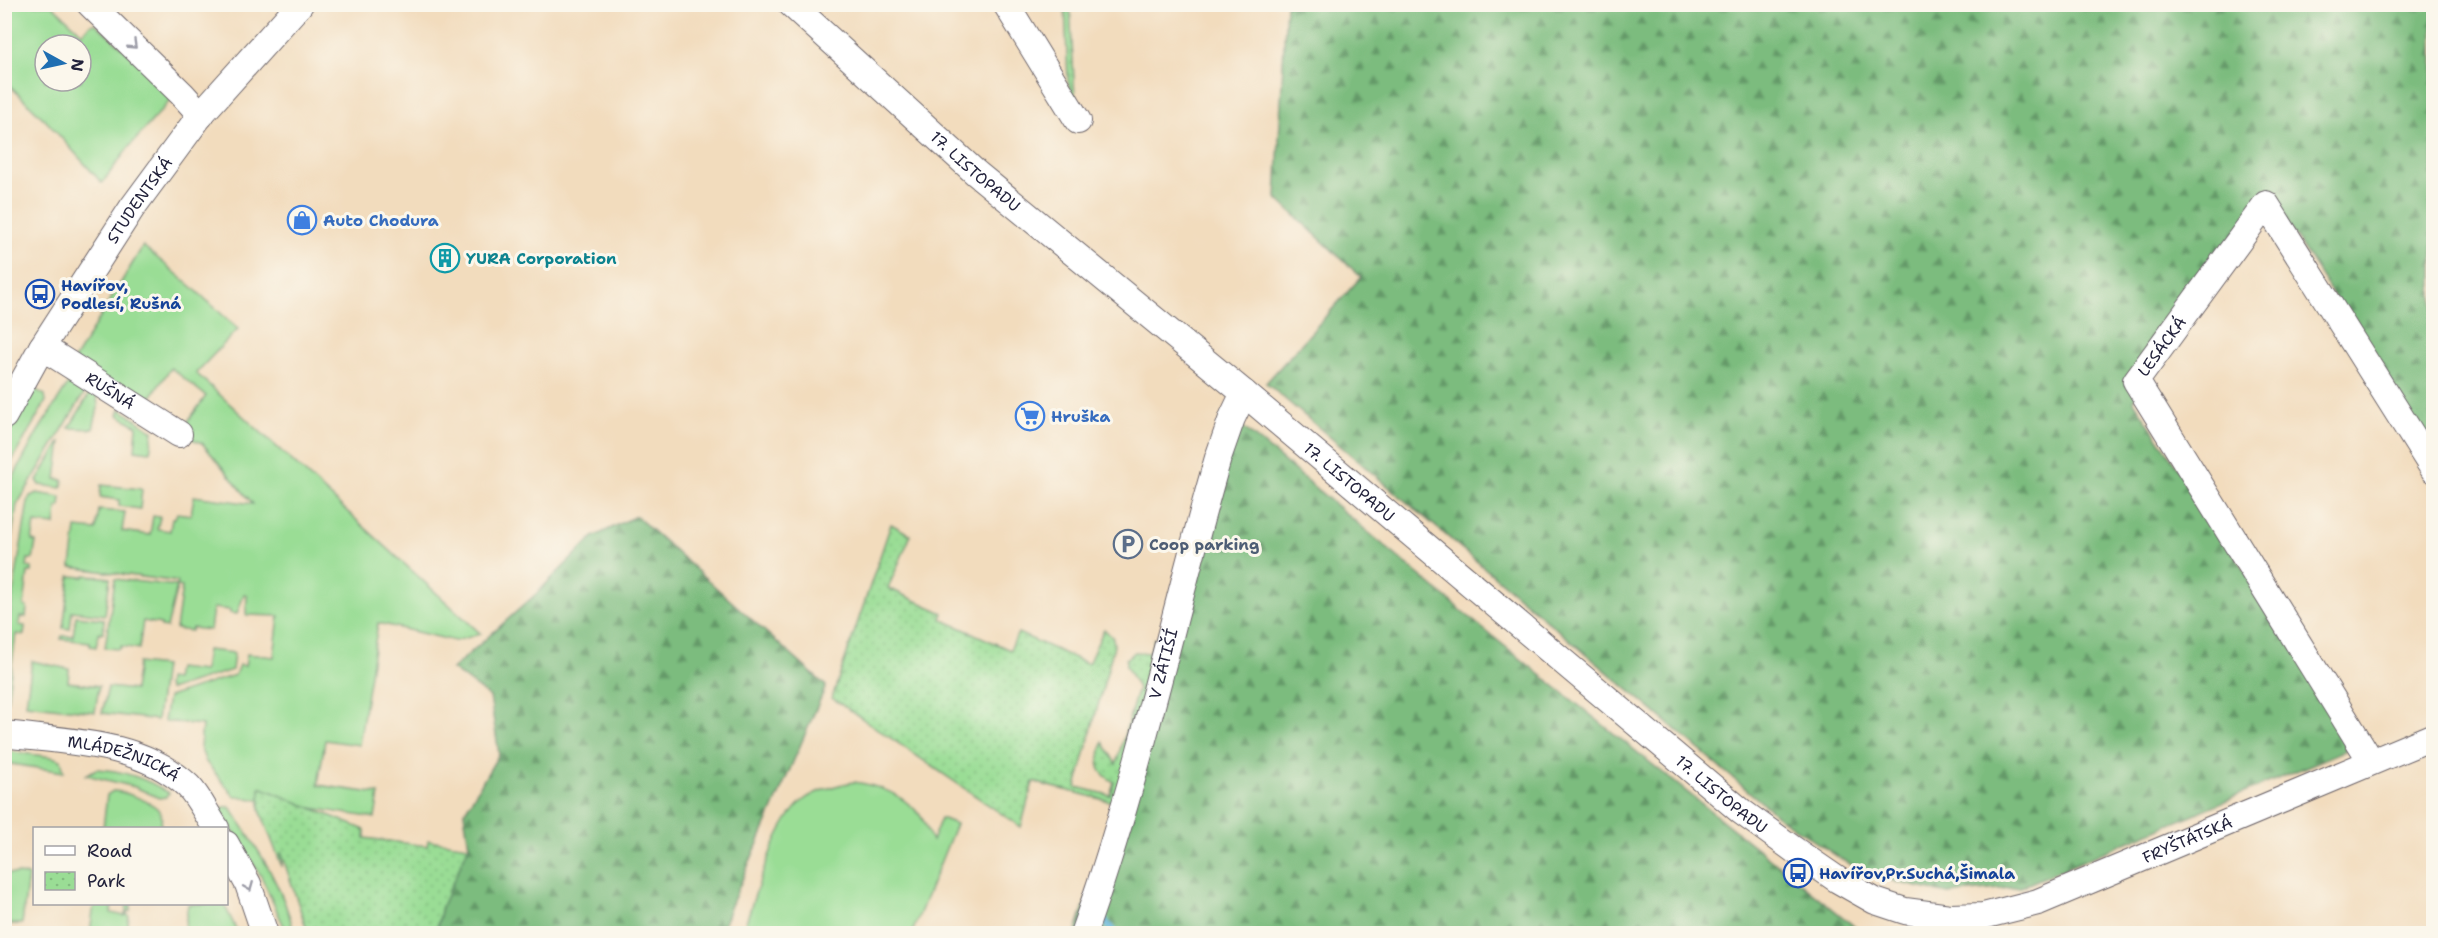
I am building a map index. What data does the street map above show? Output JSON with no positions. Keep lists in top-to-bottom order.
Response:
{
  "streets": {
    "street": [
      "17. LISTOPADU",
      "STUDENTSKÁ",
      "LESÁCKÁ",
      "RUŠNÁ",
      "V ZÁTIŠÍ",
      "MLÁDEŽNICKÁ",
      "FRYŠTÁTSKÁ"
    ]
  },
  "crossings": [
    ["17. LISTOPADU", "V ZÁTIŠÍ"],
    ["17. LISTOPADU", "FRYŠTÁTSKÁ"],
    ["STUDENTSKÁ", "RUŠNÁ"],
    ["LESÁCKÁ", "FRYŠTÁTSKÁ"]
  ],
  "places": {
    "shop": ["Auto Chodura"],
    "building": ["YURA Corporation"],
    "bus stop": ["Havířov, Podlesí, Rušná", "Havířov,Pr.Suchá,Šimala"],
    "supermarket": ["Hruška"],
    "parking": ["Coop parking"]
  },
  "legend": ["Road", "Park"],
  "north": "right"
}
